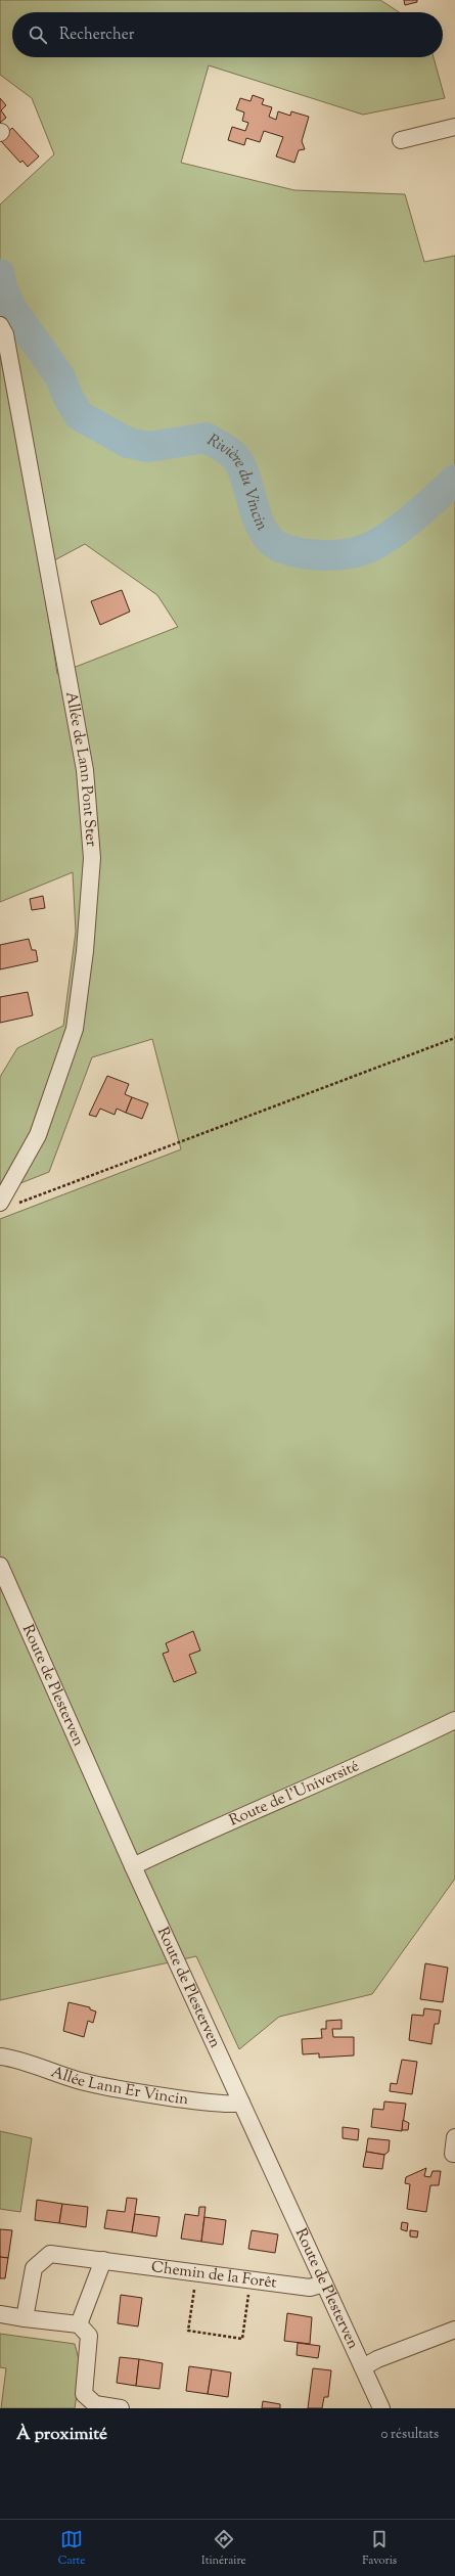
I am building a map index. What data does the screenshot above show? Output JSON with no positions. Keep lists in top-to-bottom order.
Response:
{
  "streets": {
    "street": [
      "Allée de Lann Pont Ster",
      "Route de Plesterven",
      "Route de l'Université",
      "Allée Lann Er Vincin",
      "Chemin de la Forêt"
    ]
  },
  "crossings": [
    ["Route de Plesterven", "Route de l'Université"],
    ["Route de Plesterven", "Allée Lann Er Vincin"],
    ["Route de Plesterven", "Chemin de la Forêt"]
  ],
  "water": ["Rivière du Vincin"],
  "page": {
    "search": "Rechercher",
    "heading": ["À proximité", "0 résultats"],
    "nav": ["Carte", "Itinéraire", "Favoris"]
  }
}
